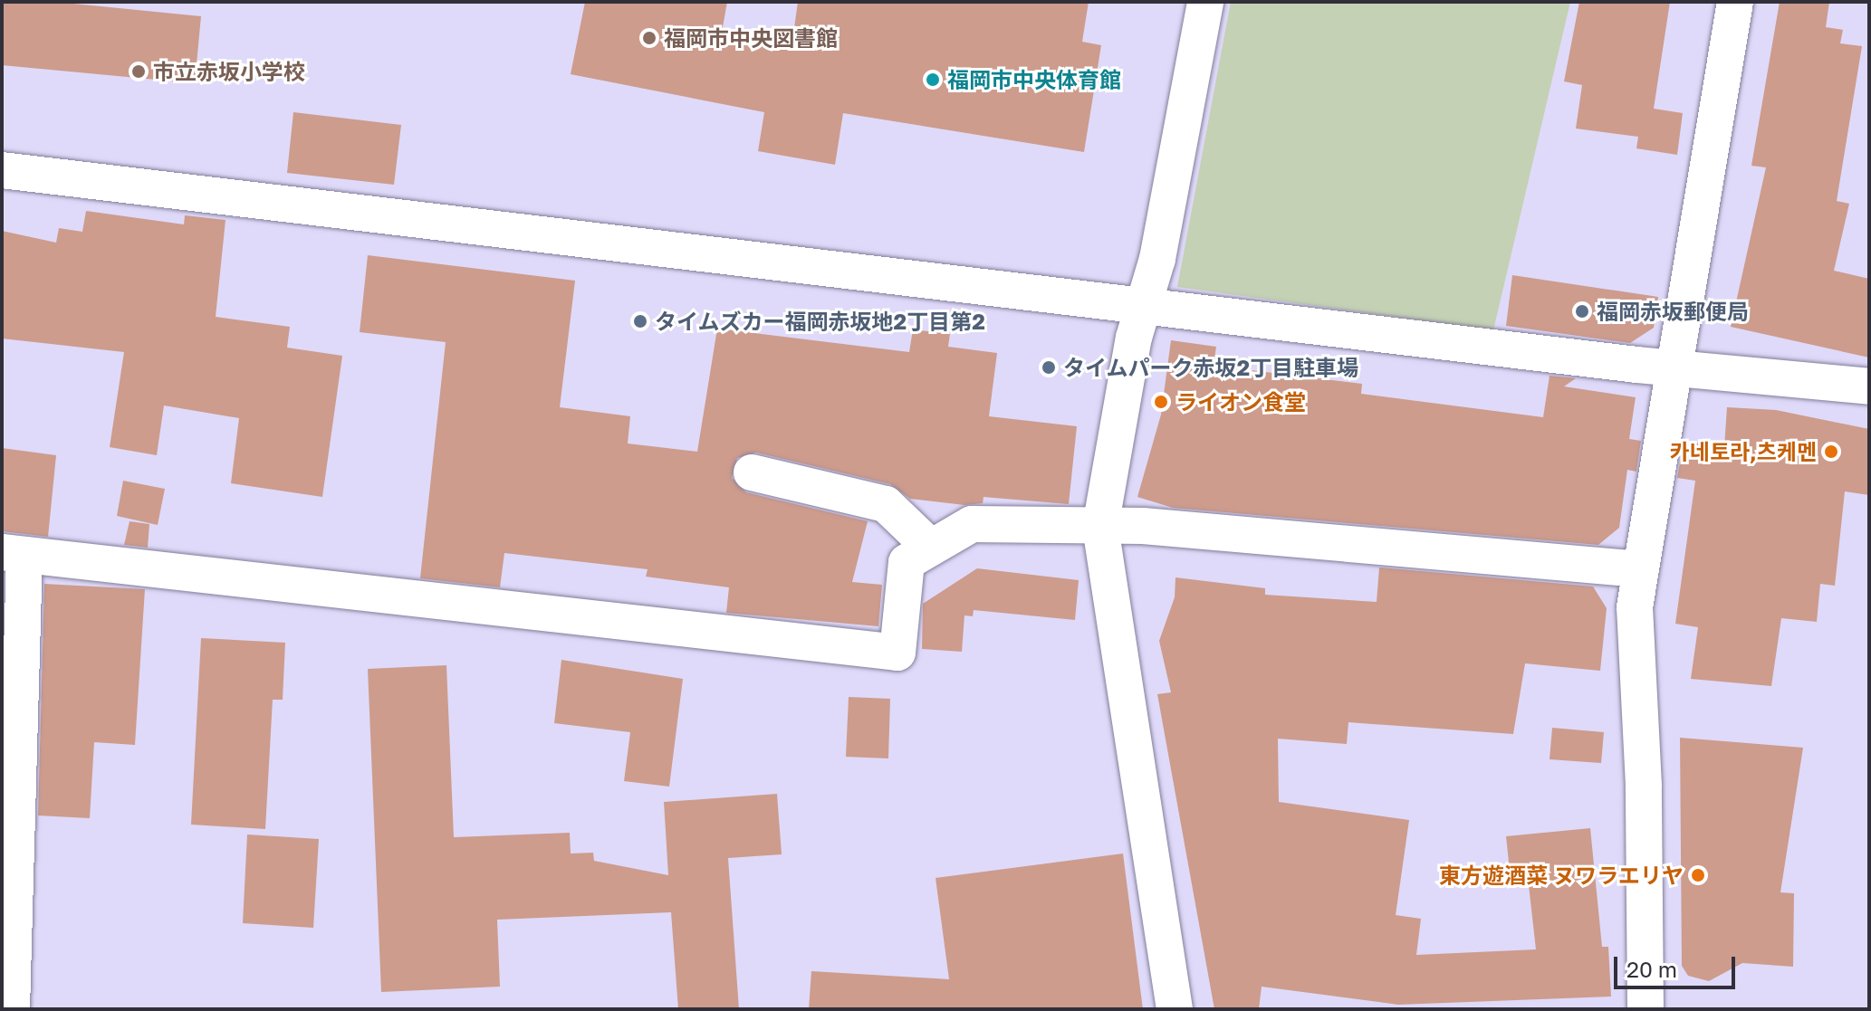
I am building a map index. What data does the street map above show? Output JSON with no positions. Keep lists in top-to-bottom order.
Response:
{
  "places": [
    "福岡市中央図書館",
    "市立赤坂小学校",
    "福岡市中央体育館",
    "福岡赤坂郵便局",
    "タイムズカー福岡赤坂地2丁目第2",
    "タイムパーク赤坂2丁目駐車場",
    "ライオン食堂",
    "카네토라,츠케멘",
    "東方遊酒菜 ヌワラエリヤ"
  ],
  "scale_bar": "20 m"
}
